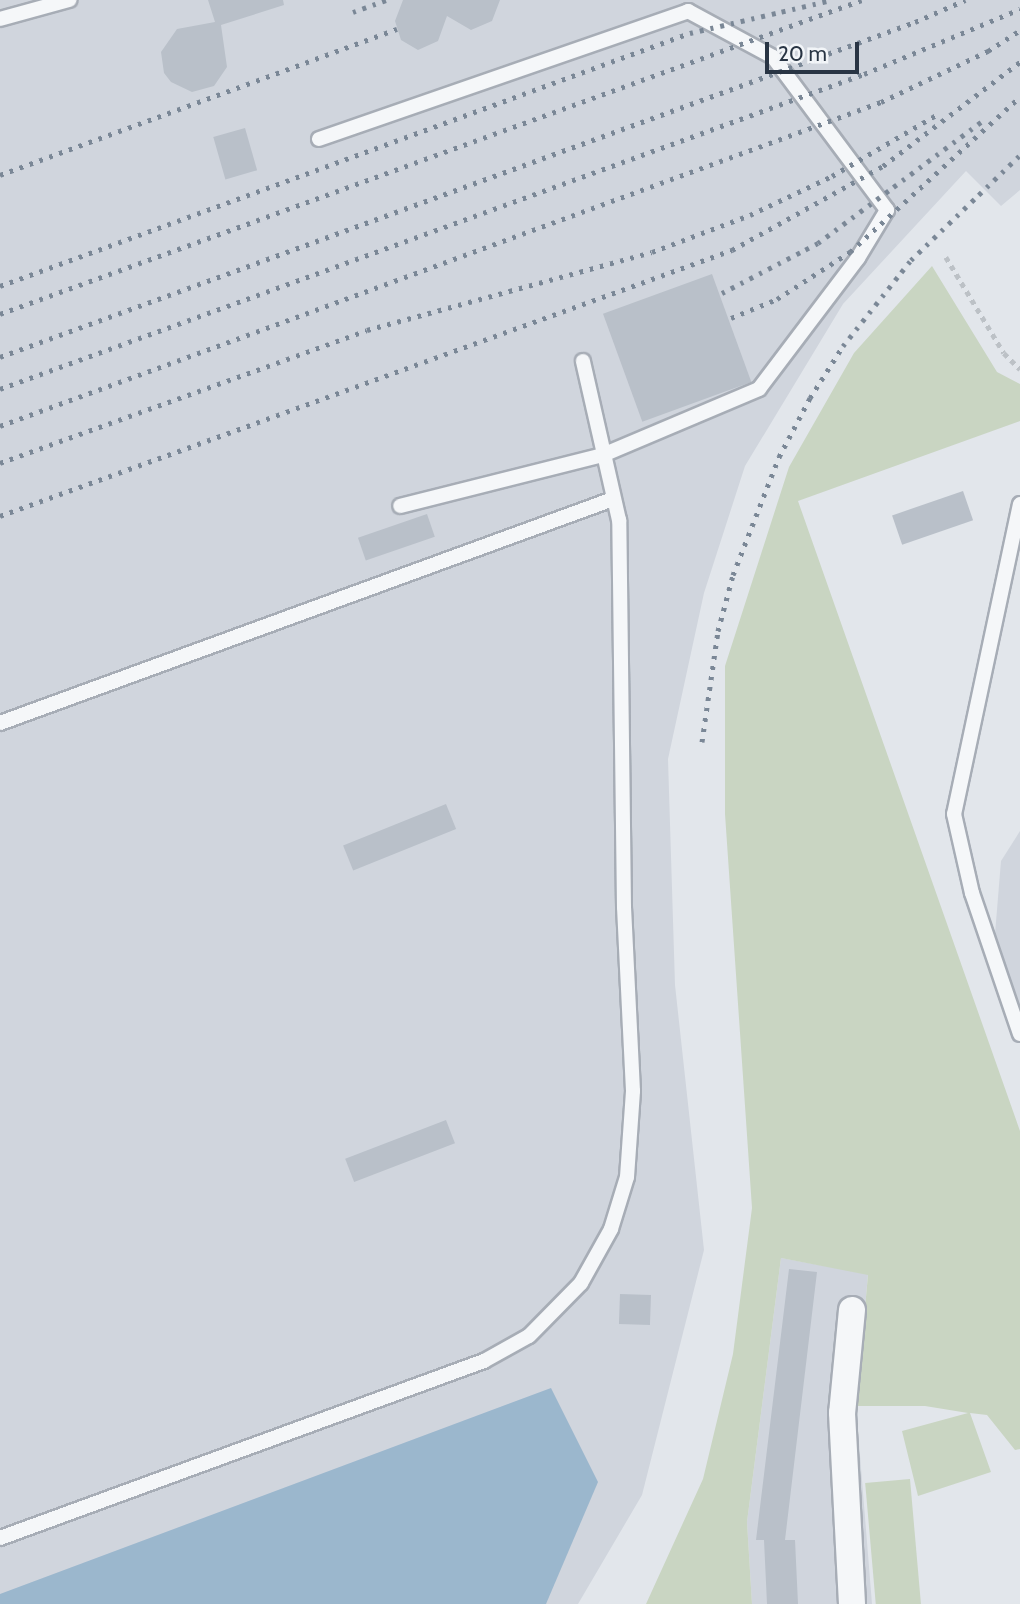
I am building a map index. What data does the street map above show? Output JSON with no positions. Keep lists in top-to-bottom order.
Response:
{
  "scale_bar": "20 m"
}
